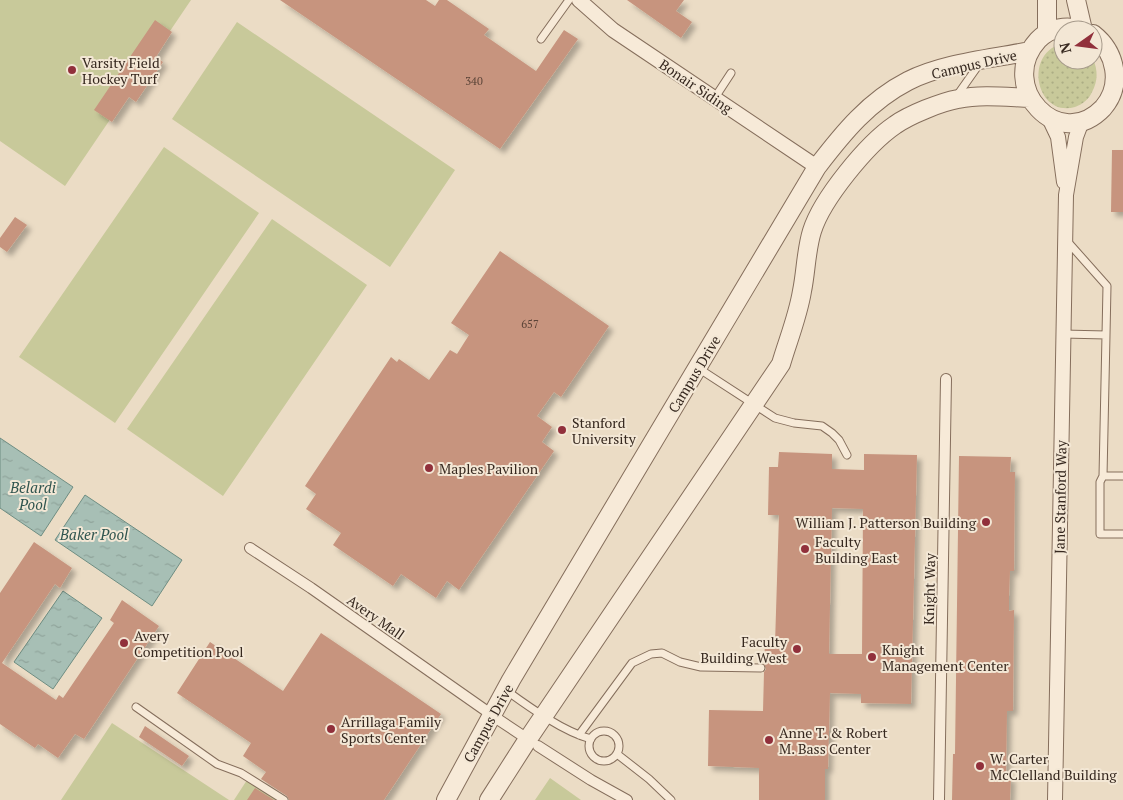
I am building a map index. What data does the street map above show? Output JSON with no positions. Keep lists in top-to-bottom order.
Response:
{
  "streets": {
    "street": [
      "Campus Drive",
      "Bonair Siding",
      "Jane Stanford Way",
      "Knight Way",
      "Avery Mall"
    ]
  },
  "crossings": [
    ["Campus Drive", "Bonair Siding"],
    ["Campus Drive", "Jane Stanford Way"]
  ],
  "water": ["Belardi Pool", "Baker Pool"],
  "places": [
    "Varsity Field Hockey Turf",
    "Stanford University",
    "Maples Pavilion",
    "William J. Patterson Building",
    "Faculty Building East",
    "Avery Competition Pool",
    "Faculty Building West",
    "Knight Management Center",
    "Arrillaga Family Sports Center",
    "Anne T. & Robert M. Bass Center",
    "W. Carter McClelland Building"
  ],
  "house_numbers": ["340", "657"],
  "north": "left"
}
